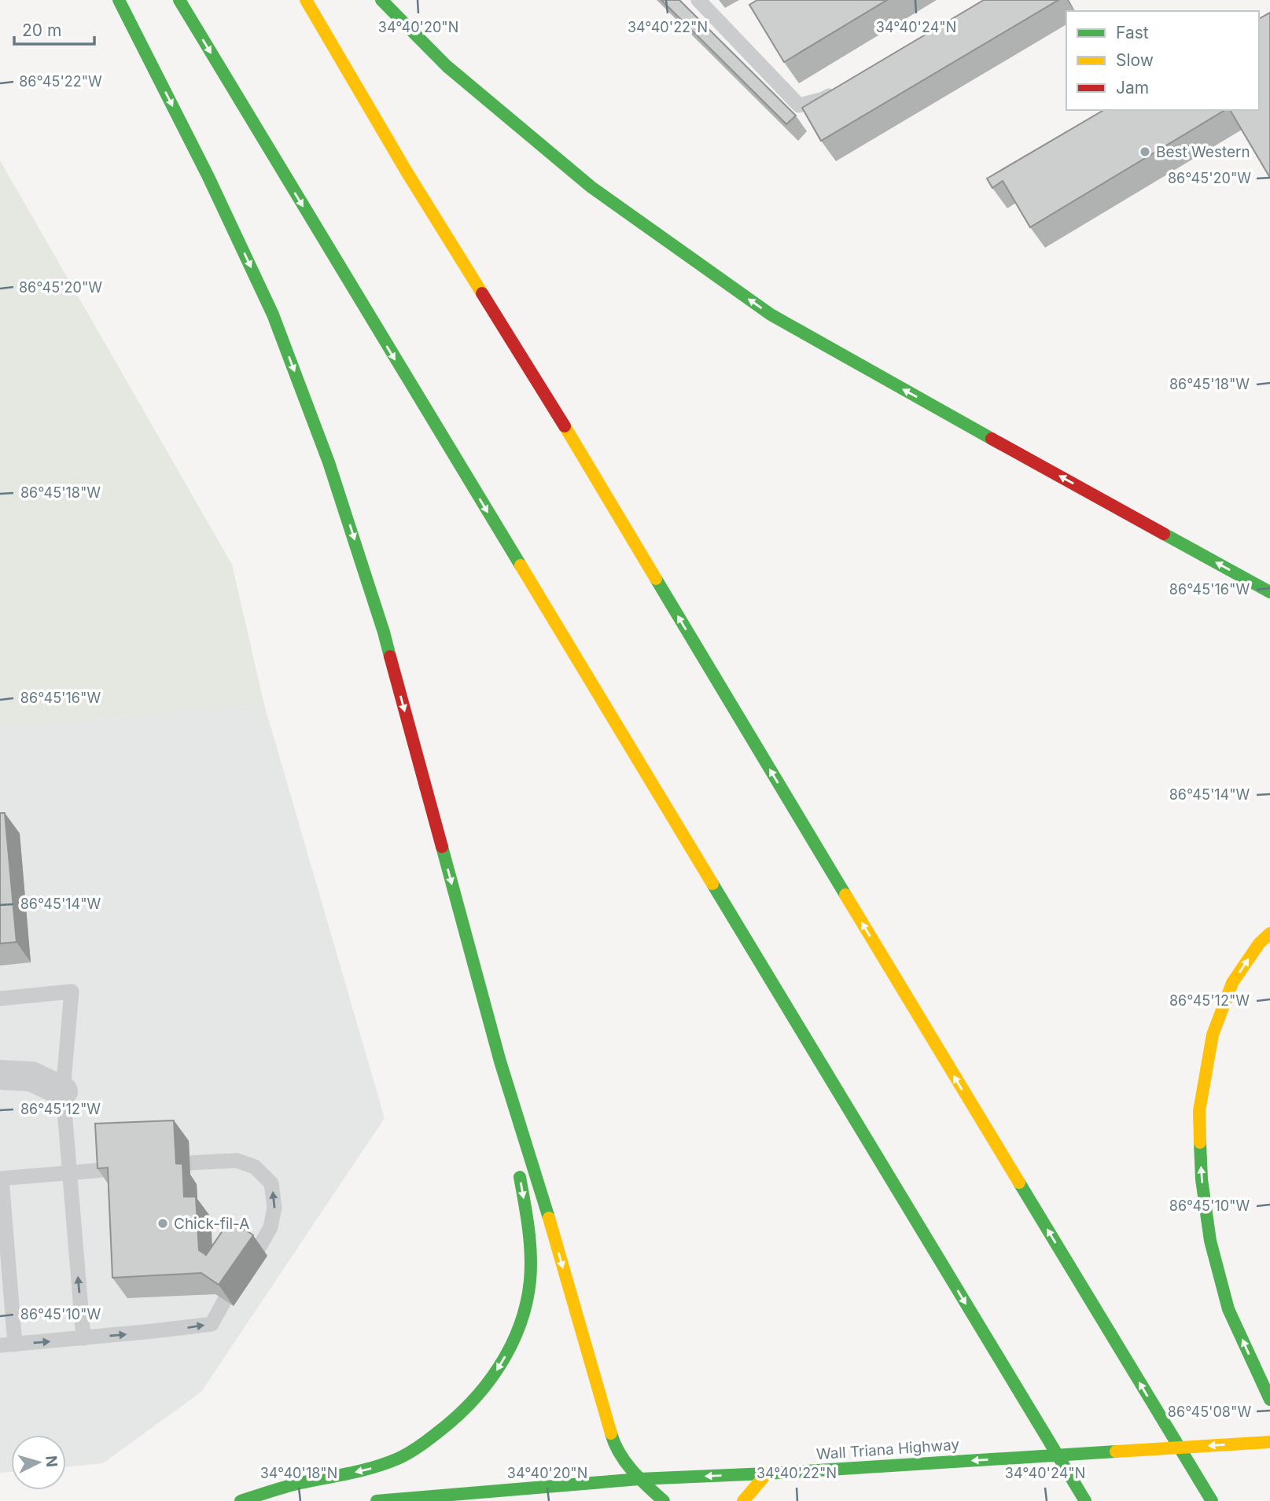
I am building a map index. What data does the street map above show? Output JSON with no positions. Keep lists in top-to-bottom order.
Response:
{
  "streets": {
    "main road": ["Wall Triana Highway"]
  },
  "one_way": ["Wall Triana Highway"],
  "places": ["Best Western", "Chick-fil-A"],
  "legend": ["Fast", "Slow", "Jam"],
  "scale_bar": "20 m",
  "north": "right",
  "coordinates": [
    "34°40'20\"N",
    "34°40'22\"N",
    "34°40'24\"N",
    "86°45'22\"W",
    "86°45'20\"W",
    "86°45'18\"W",
    "86°45'16\"W",
    "86°45'14\"W",
    "86°45'12\"W",
    "86°45'10\"W",
    "86°45'08\"W",
    "34°40'18\"N"
  ]
}
